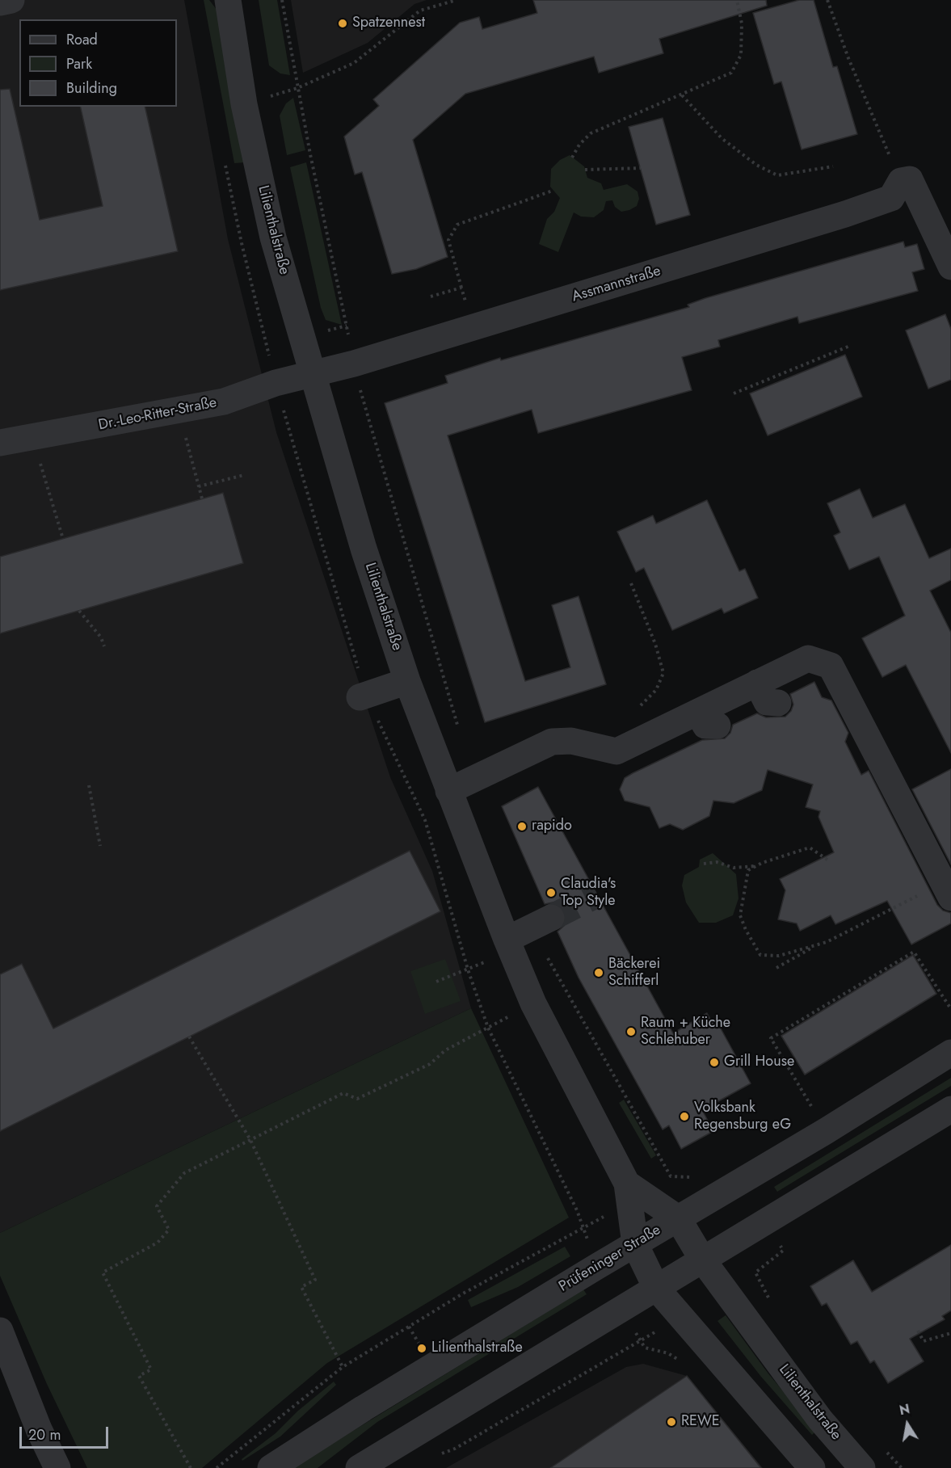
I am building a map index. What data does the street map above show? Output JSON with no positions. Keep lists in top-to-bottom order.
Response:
{
  "streets": {
    "street": [
      "Lilienthalstraße",
      "Assmannstraße",
      "Dr.-Leo-Ritter-Straße",
      "Prüfeninger Straße"
    ]
  },
  "crossings": [
    ["Lilienthalstraße", "Assmannstraße"],
    ["Lilienthalstraße", "Dr.-Leo-Ritter-Straße"],
    ["Lilienthalstraße", "Prüfeninger Straße"],
    ["Assmannstraße", "Dr.-Leo-Ritter-Straße"]
  ],
  "places": [
    "Spatzennest",
    "rapido",
    "Claudia's Top Style",
    "Bäckerei Schifferl",
    "Raum + Küche Schlehuber",
    "Grill House",
    "Volksbank Regensburg eG",
    "Lilienthalstraße",
    "REWE"
  ],
  "legend": ["Road", "Park", "Building"],
  "scale_bar": "20 m",
  "north": "top"
}
